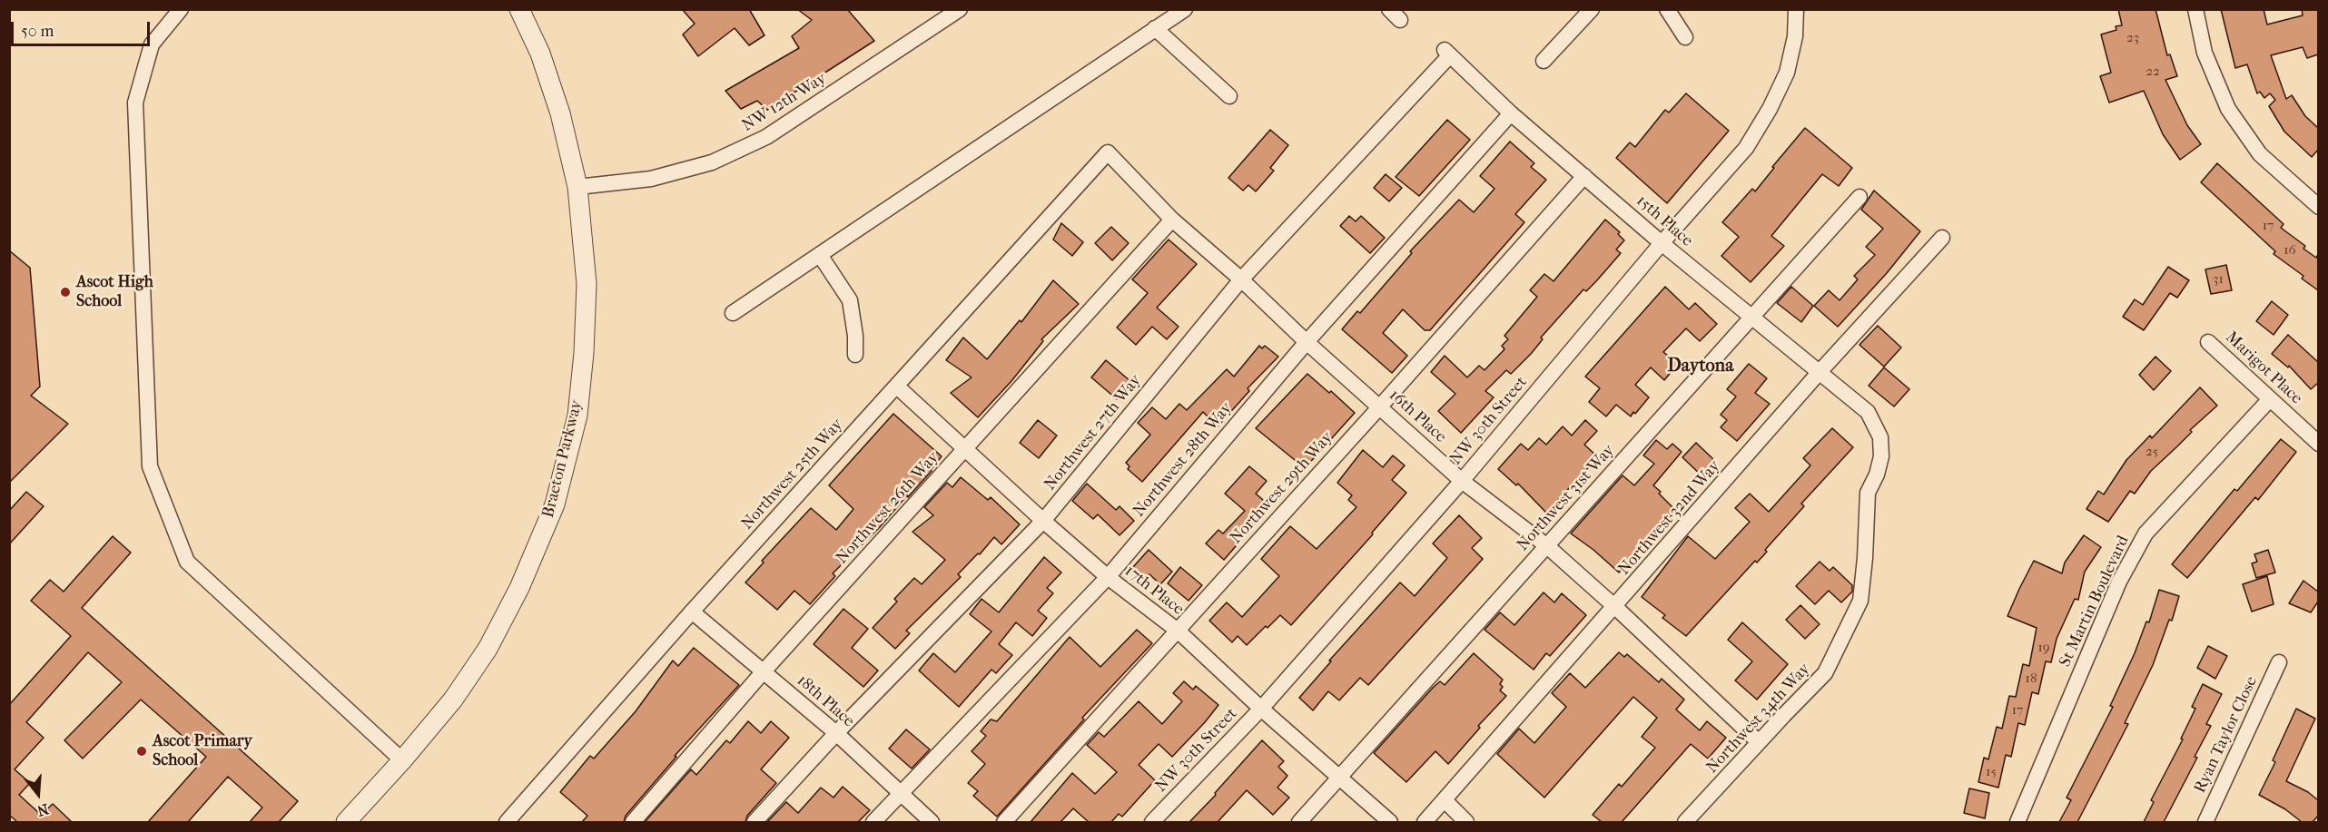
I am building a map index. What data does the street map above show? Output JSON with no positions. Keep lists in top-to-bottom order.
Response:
{
  "streets": {
    "street": [
      "NW 12th Way",
      "15th Place",
      "Marigot Place",
      "16th Place",
      "NW 30th Street",
      "Northwest 27th Way",
      "Braeton Parkway",
      "Northwest 28th Way",
      "Northwest 25th Way",
      "Northwest 29th Way",
      "Northwest 31st Way",
      "Northwest 26th Way",
      "Northwest 32nd Way",
      "17th Place",
      "St Martin Boulevard",
      "18th Place",
      "Northwest 34th Way",
      "Ryan Taylor Close"
    ]
  },
  "crossings": [
    ["NW 12th Way", "Braeton Parkway"],
    ["15th Place", "NW 30th Street"],
    ["15th Place", "Northwest 27th Way"],
    ["15th Place", "Northwest 28th Way"],
    ["15th Place", "Northwest 29th Way"],
    ["15th Place", "Northwest 31st Way"],
    ["15th Place", "Northwest 32nd Way"],
    ["15th Place", "Northwest 34th Way"],
    ["Marigot Place", "St Martin Boulevard"],
    ["16th Place", "NW 30th Street"],
    ["16th Place", "Northwest 27th Way"],
    ["16th Place", "Northwest 28th Way"],
    ["16th Place", "Northwest 25th Way"],
    ["16th Place", "Northwest 29th Way"],
    ["16th Place", "Northwest 31st Way"],
    ["16th Place", "Northwest 26th Way"],
    ["16th Place", "Northwest 32nd Way"],
    ["16th Place", "Northwest 34th Way"],
    ["NW 30th Street", "17th Place"],
    ["Northwest 27th Way", "17th Place"],
    ["Northwest 27th Way", "18th Place"],
    ["Northwest 28th Way", "17th Place"],
    ["Northwest 28th Way", "18th Place"],
    ["Northwest 25th Way", "17th Place"],
    ["Northwest 25th Way", "18th Place"],
    ["Northwest 29th Way", "17th Place"],
    ["Northwest 31st Way", "17th Place"],
    ["Northwest 26th Way", "17th Place"],
    ["Northwest 26th Way", "18th Place"]
  ],
  "districts": ["Daytona"],
  "places": ["Ascot High School", "Ascot Primary School"],
  "house_numbers": [
    "23",
    "22",
    "17",
    "16",
    "31",
    "25",
    "19",
    "18",
    "17",
    "15"
  ],
  "scale_bar": "50 m",
  "north": "bottom"
}
